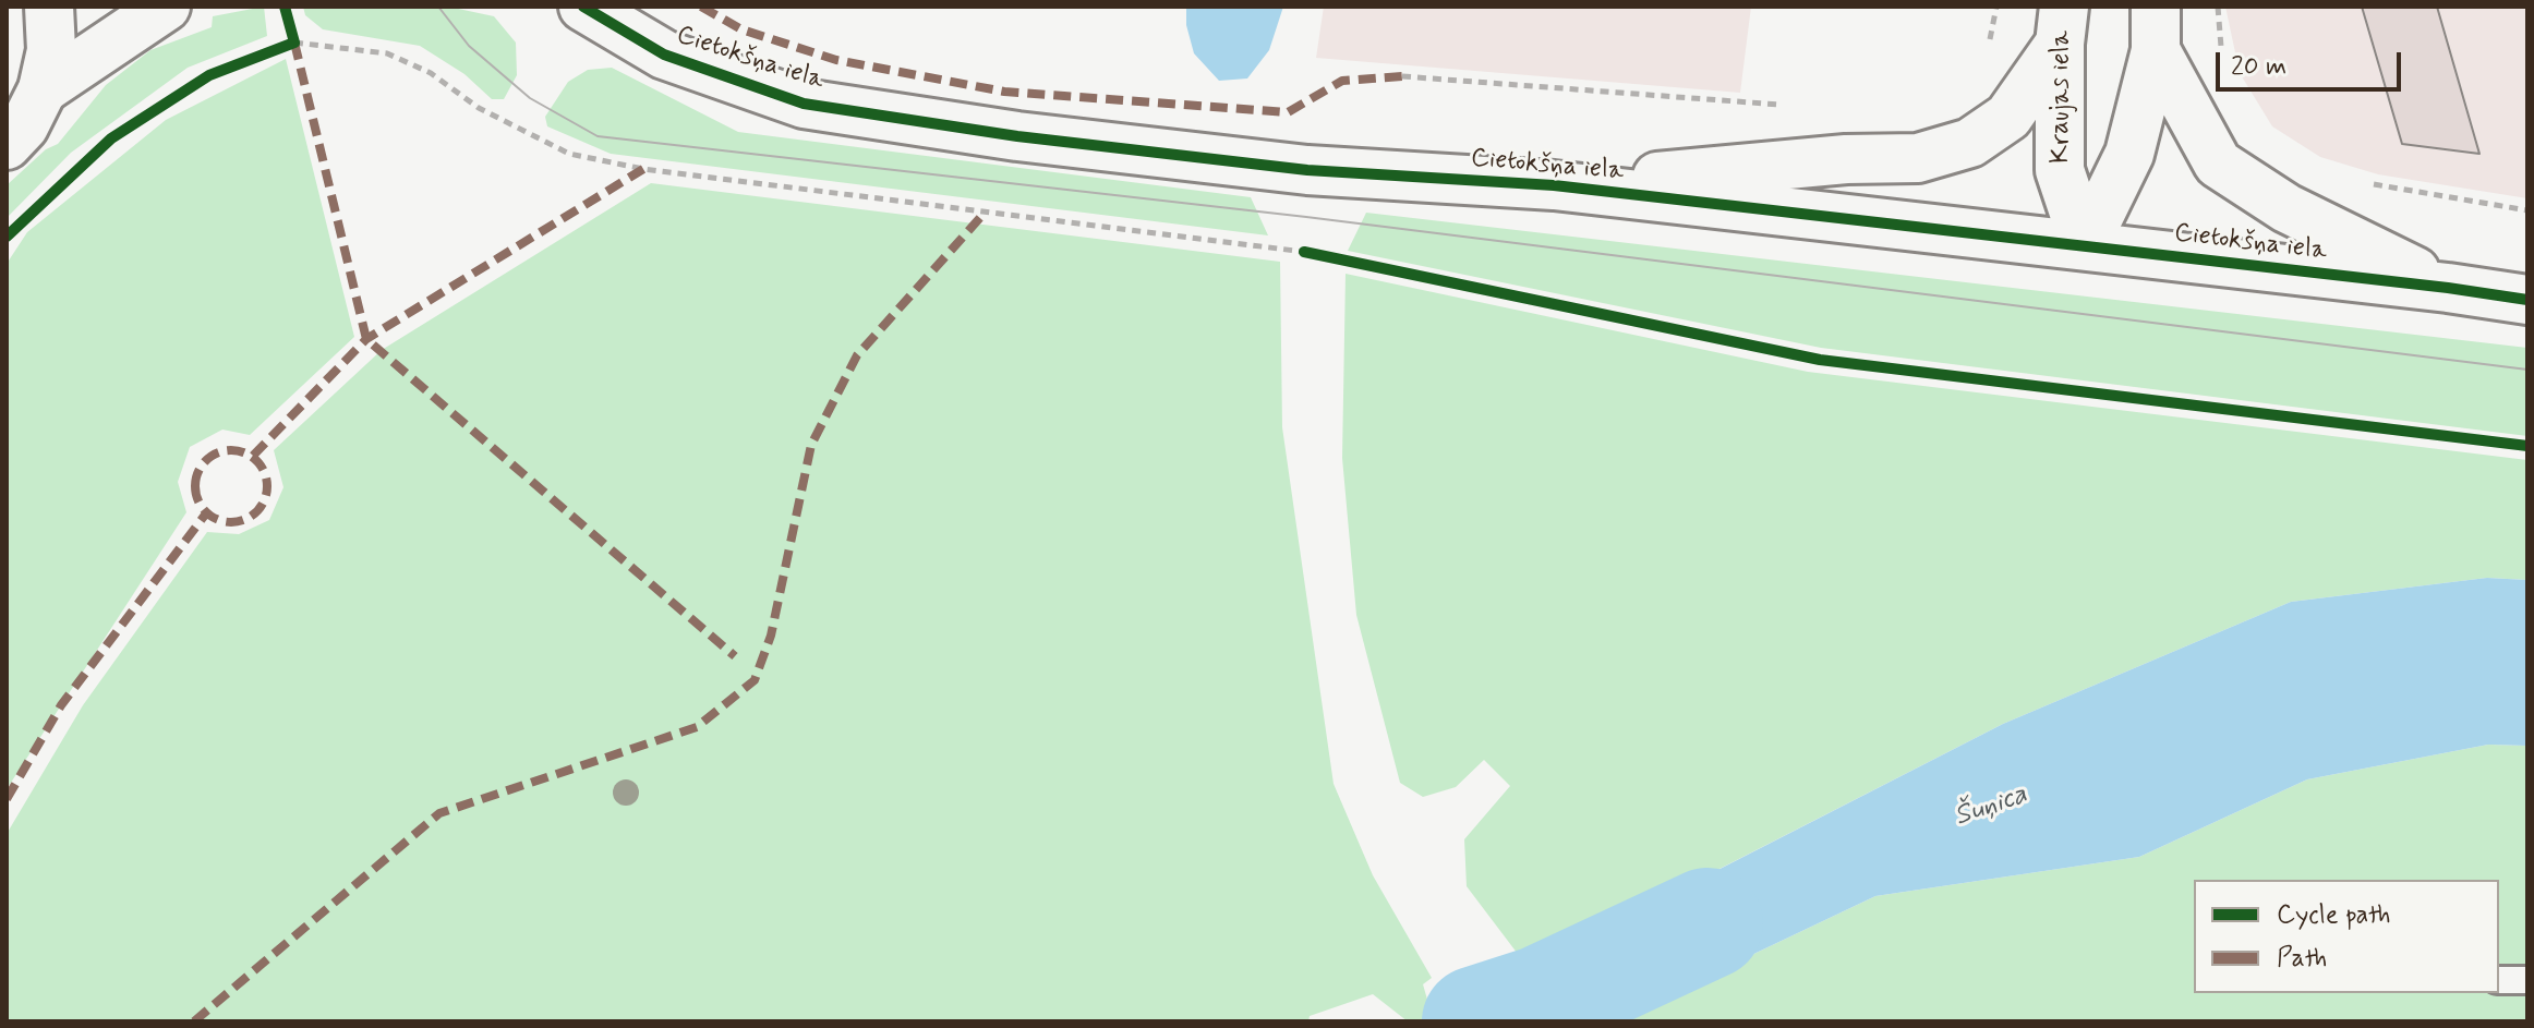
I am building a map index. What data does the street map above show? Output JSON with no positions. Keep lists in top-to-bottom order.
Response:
{
  "streets": {
    "street": ["Cietokšņa iela", "Kraujas iela"]
  },
  "crossings": [
    ["Cietokšņa iela", "Kraujas iela"]
  ],
  "water": ["Šuņica"],
  "legend": ["Cycle path", "Path"],
  "scale_bar": "20 m"
}
